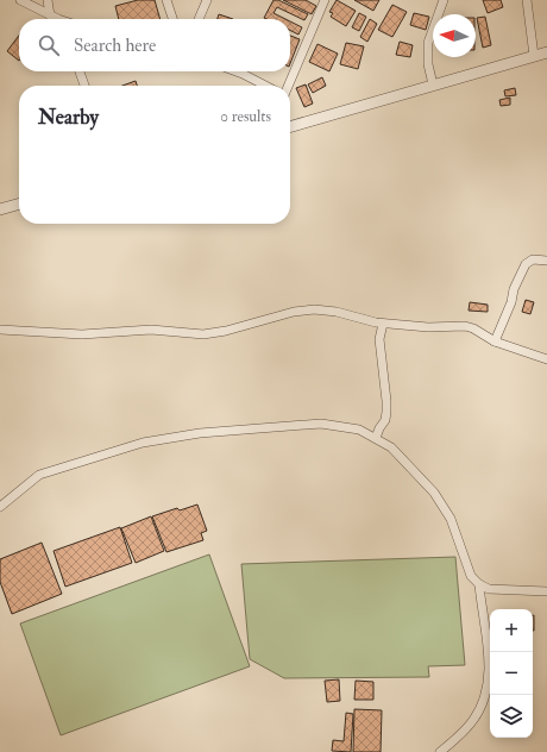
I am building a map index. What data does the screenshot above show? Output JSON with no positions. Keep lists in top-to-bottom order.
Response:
{
  "north": "left",
  "page": {
    "search": "Search here",
    "heading": ["Nearby", "0 results"],
    "map_buttons": ["+", "−"]
  }
}
